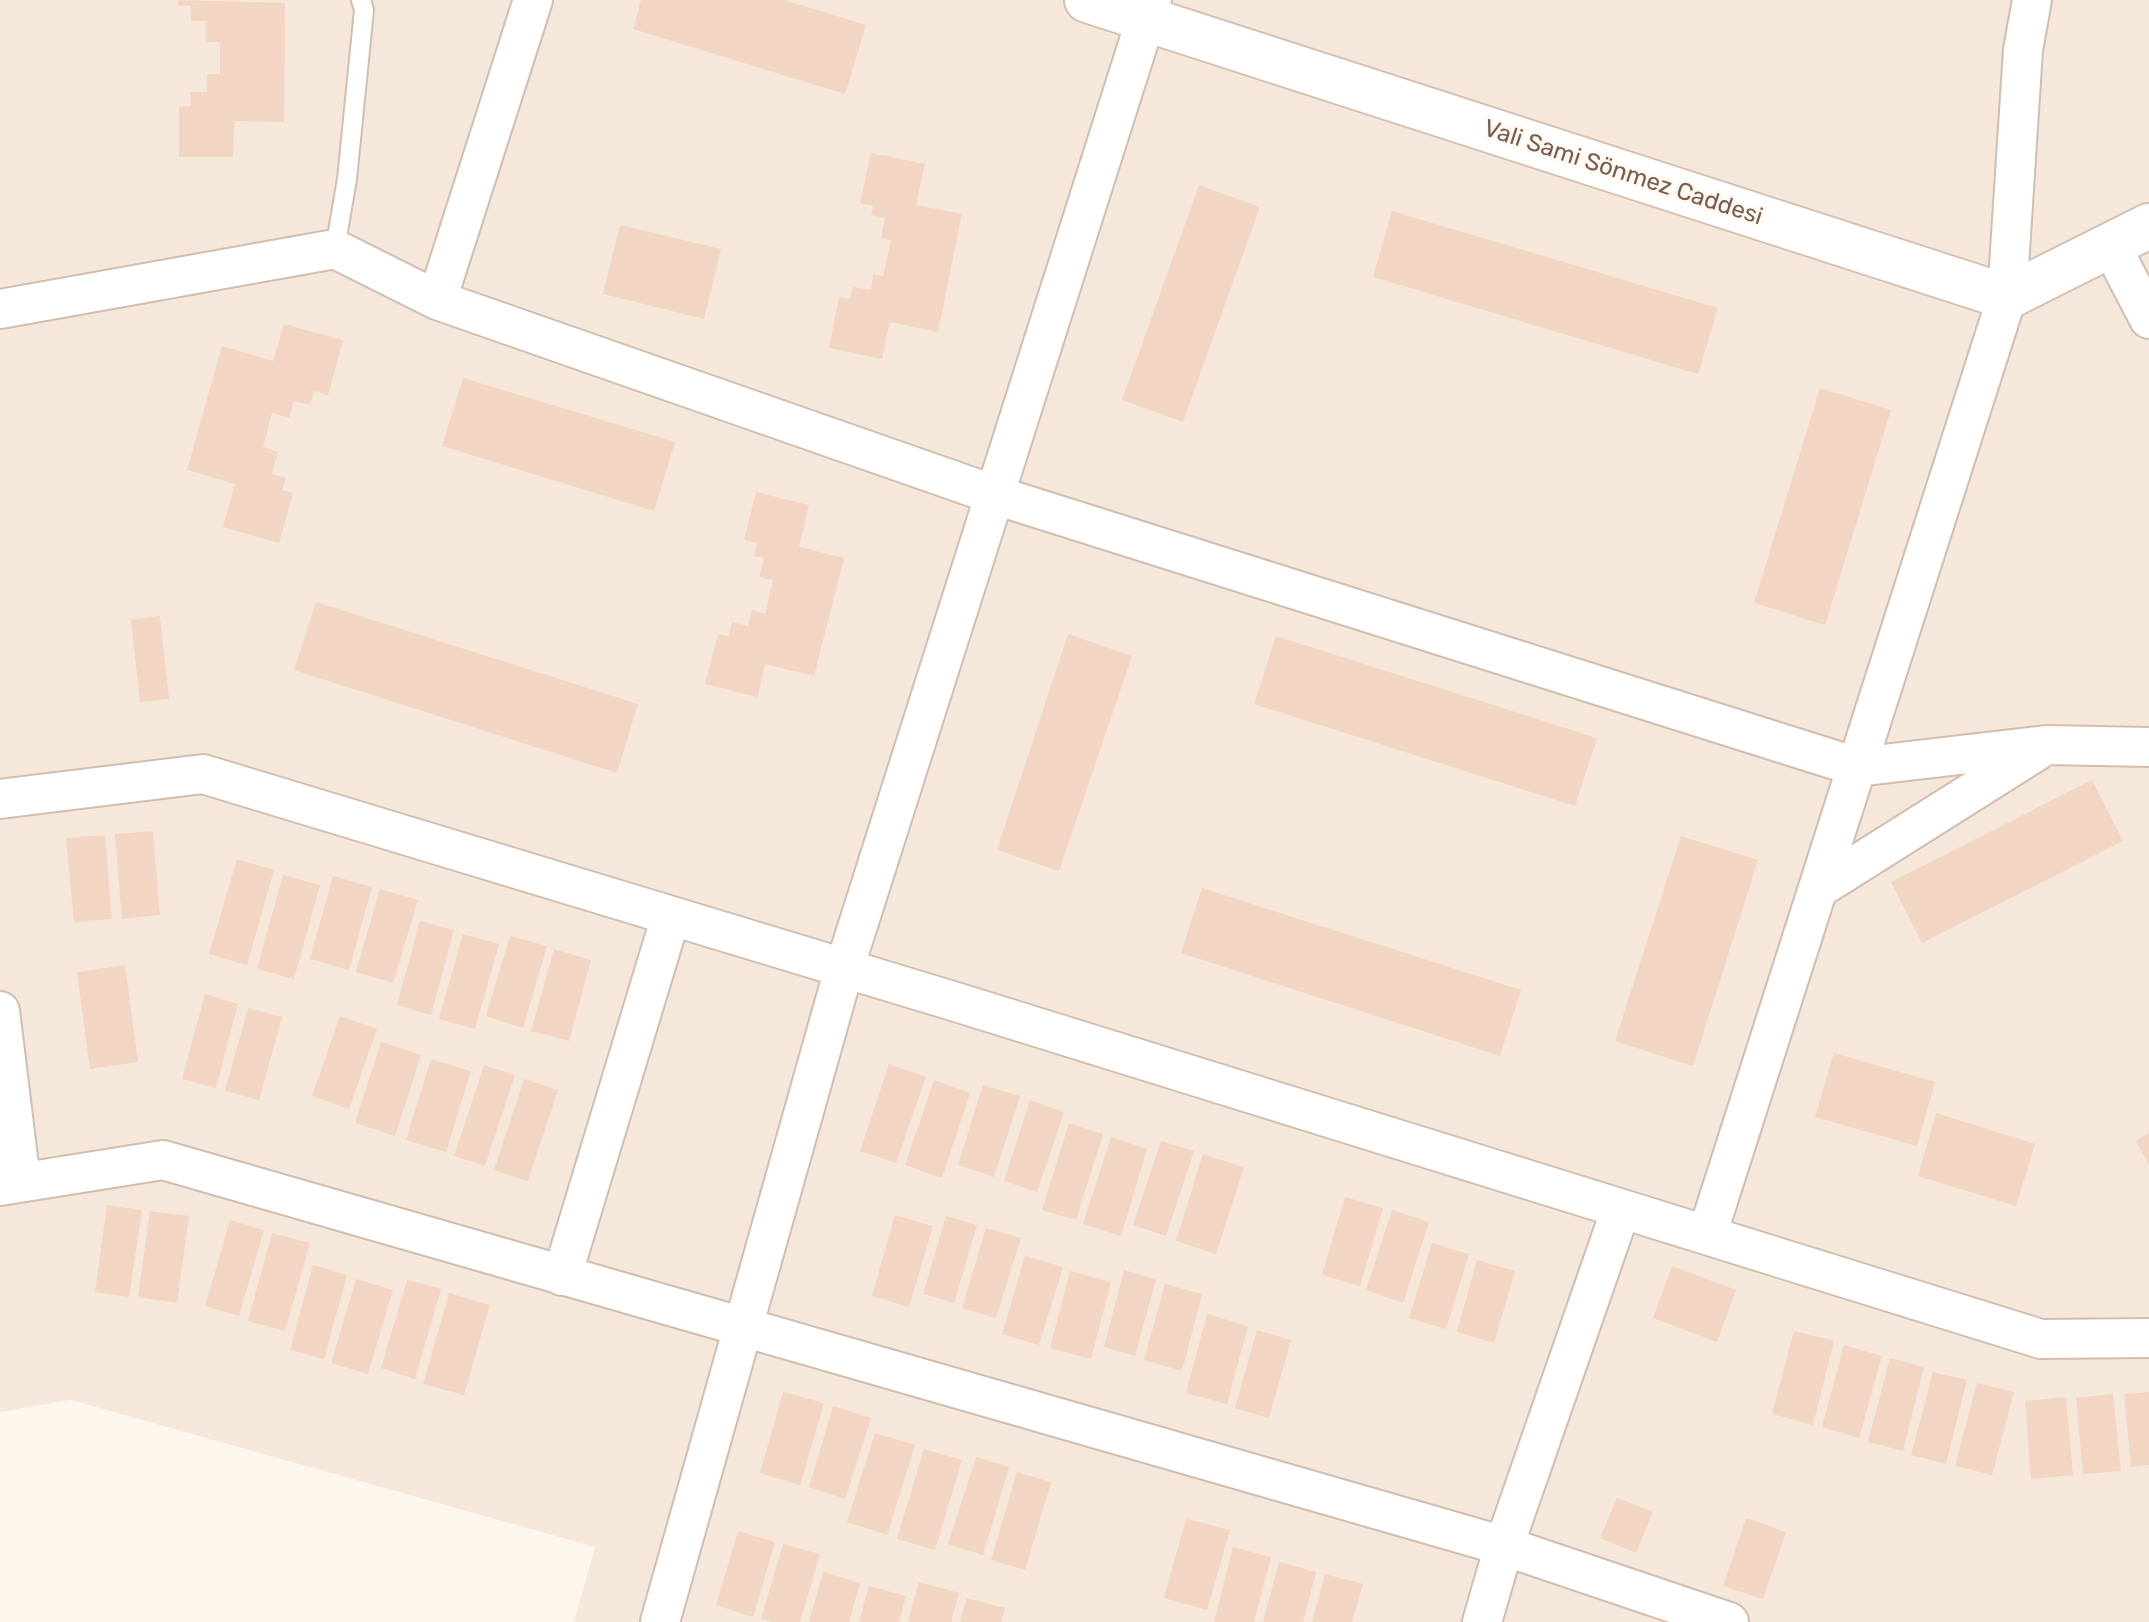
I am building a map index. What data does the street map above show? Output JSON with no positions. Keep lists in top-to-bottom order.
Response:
{
  "streets": {
    "main road": ["Vali Sami Sönmez Caddesi"]
  }
}
